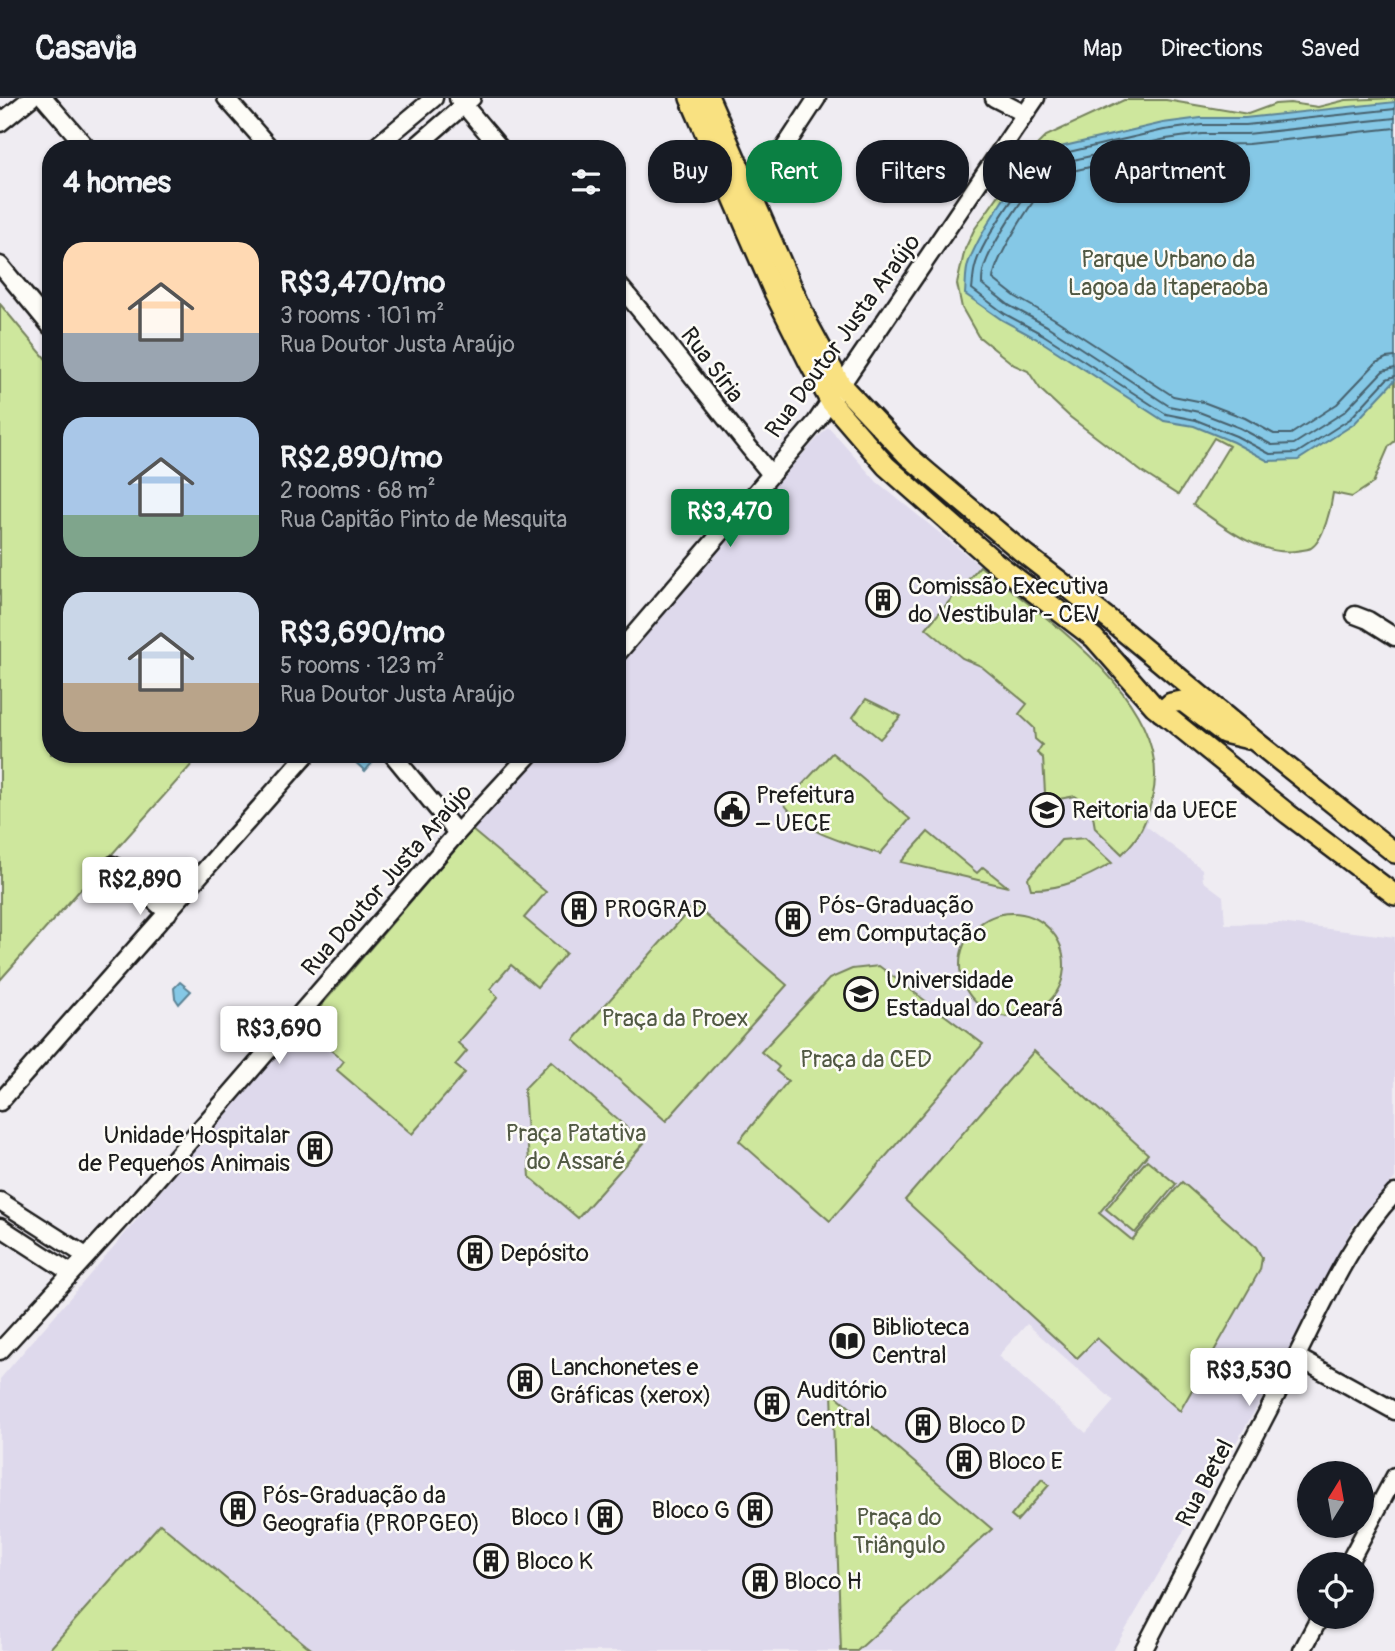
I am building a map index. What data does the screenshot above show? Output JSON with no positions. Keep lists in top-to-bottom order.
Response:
{
  "streets": {
    "street": ["Rua Doutor Justa Araújo", "Rua Síria", "Rua Betel"]
  },
  "crossings": [
    ["Rua Doutor Justa Araújo", "Rua Síria"]
  ],
  "parks": [
    "Parque Urbano da Lagoa da Itaperaoba",
    "Praça da Proex",
    "Praça da CED",
    "Praça Patativa do Assaré",
    "Praça do Triângulo"
  ],
  "places": {
    "building": [
      "Comissão Executiva do Vestibular - CEV",
      "PROGRAD",
      "Pós-Graduação em Computação",
      "Unidade Hospitalar de Pequenos Animais",
      "Depósito",
      "Lanchonetes e Gráficas (xerox)",
      "Auditório Central",
      "Bloco D",
      "Bloco E",
      "Pós-Graduação da Geografia (PROPGEO)",
      "Bloco G",
      "Bloco I",
      "Bloco K",
      "Bloco H"
    ],
    "public building": ["Prefeitura – UECE"],
    "school or university": ["Reitoria da UECE", "Universidade Estadual do Ceará"],
    "library": ["Biblioteca Central"]
  },
  "north": "top",
  "page": {
    "header": "Casavia",
    "nav": ["Map", "Directions", "Saved"],
    "chip": [
      "Buy",
      "Rent",
      "Filters",
      "New",
      "Apartment"
    ],
    "heading": "4 homes",
    "list": [
      {
        "name": "R$3,470/mo",
        "note": "3 rooms · 101 m² · Rua Doutor Justa Araújo"
      },
      {
        "name": "R$2,890/mo",
        "note": "2 rooms · 68 m² · Rua Capitão Pinto de Mesquita"
      },
      {
        "name": "R$3,690/mo",
        "note": "5 rooms · 123 m² · Rua Doutor Justa Araújo"
      }
    ],
    "price": [
      "R$3,470",
      "R$2,890",
      "R$3,690",
      "R$3,530"
    ]
  }
}
